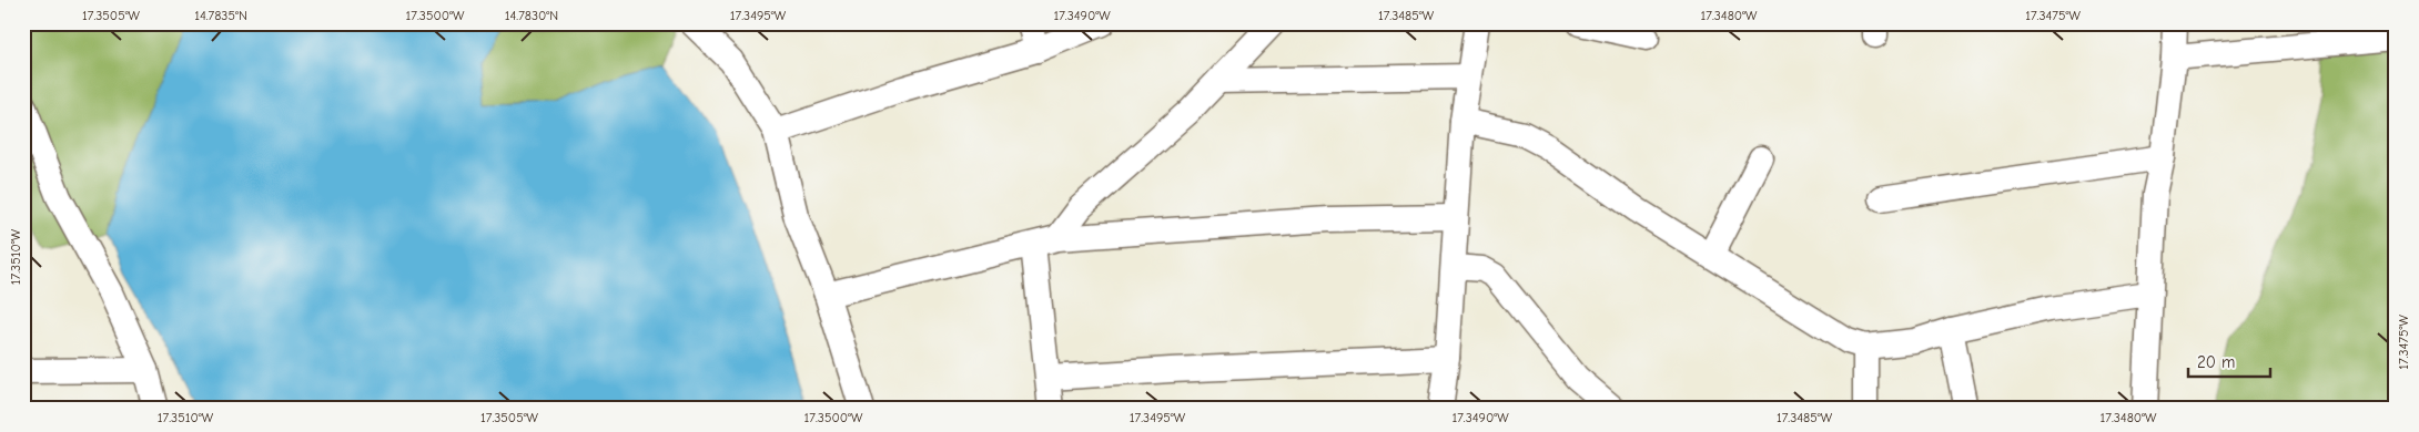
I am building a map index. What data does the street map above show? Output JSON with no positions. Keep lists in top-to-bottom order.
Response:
{
  "scale_bar": "20 m",
  "coordinates": [
    "17.3505°W",
    "14.7835°N",
    "17.3500°W",
    "14.7830°N",
    "17.3495°W",
    "17.3490°W",
    "17.3485°W",
    "17.3480°W",
    "17.3475°W",
    "17.3510°W"
  ]
}
